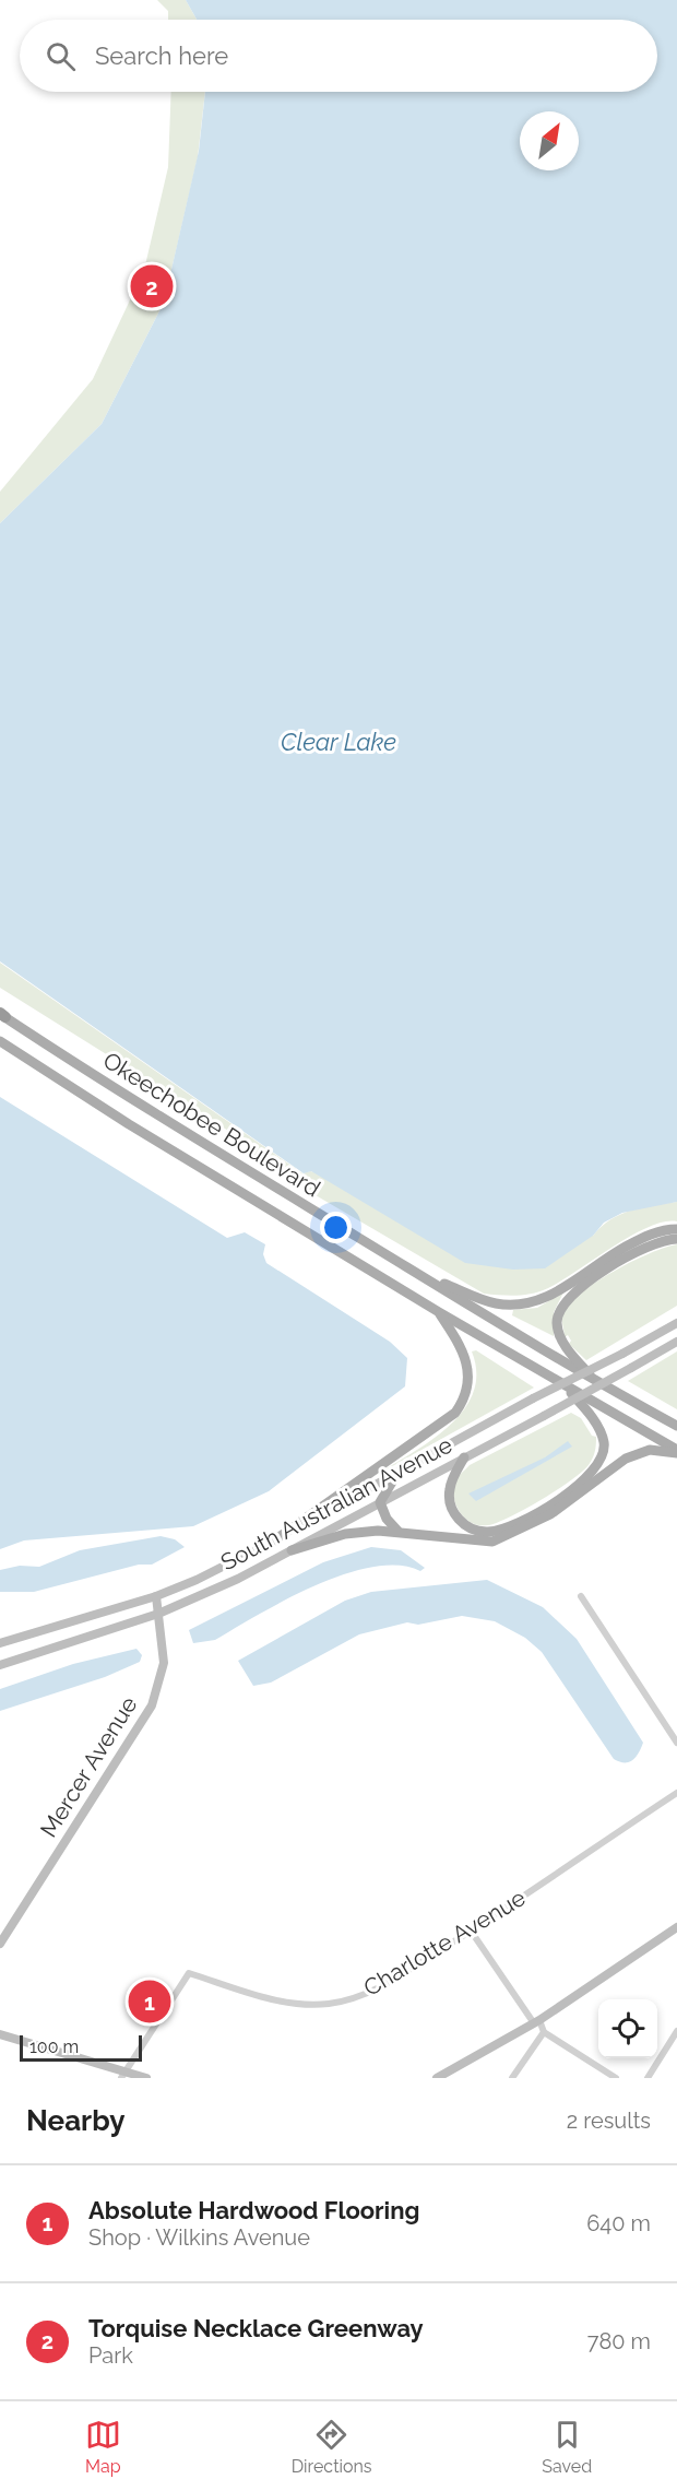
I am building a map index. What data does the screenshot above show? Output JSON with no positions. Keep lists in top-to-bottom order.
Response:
{
  "streets": {
    "main road": ["Okeechobee Boulevard", "South Australian Avenue", "Mercer Avenue"],
    "street": ["Charlotte Avenue"]
  },
  "crossings": [
    ["South Australian Avenue", "Mercer Avenue"]
  ],
  "water": ["Clear Lake"],
  "scale_bar": "100 m",
  "north": "top right",
  "page": {
    "search": "Search here",
    "pins": ["2", "1"],
    "scale": "100 m",
    "heading": ["Nearby", "2 results"],
    "list": [
      {
        "mark": "1",
        "name": "Absolute Hardwood Flooring",
        "note": "Shop · Wilkins Avenue",
        "value": "640 m"
      },
      {
        "mark": "2",
        "name": "Torquise Necklace Greenway",
        "note": "Park",
        "value": "780 m"
      }
    ],
    "nav": ["Map", "Directions", "Saved"]
  }
}
